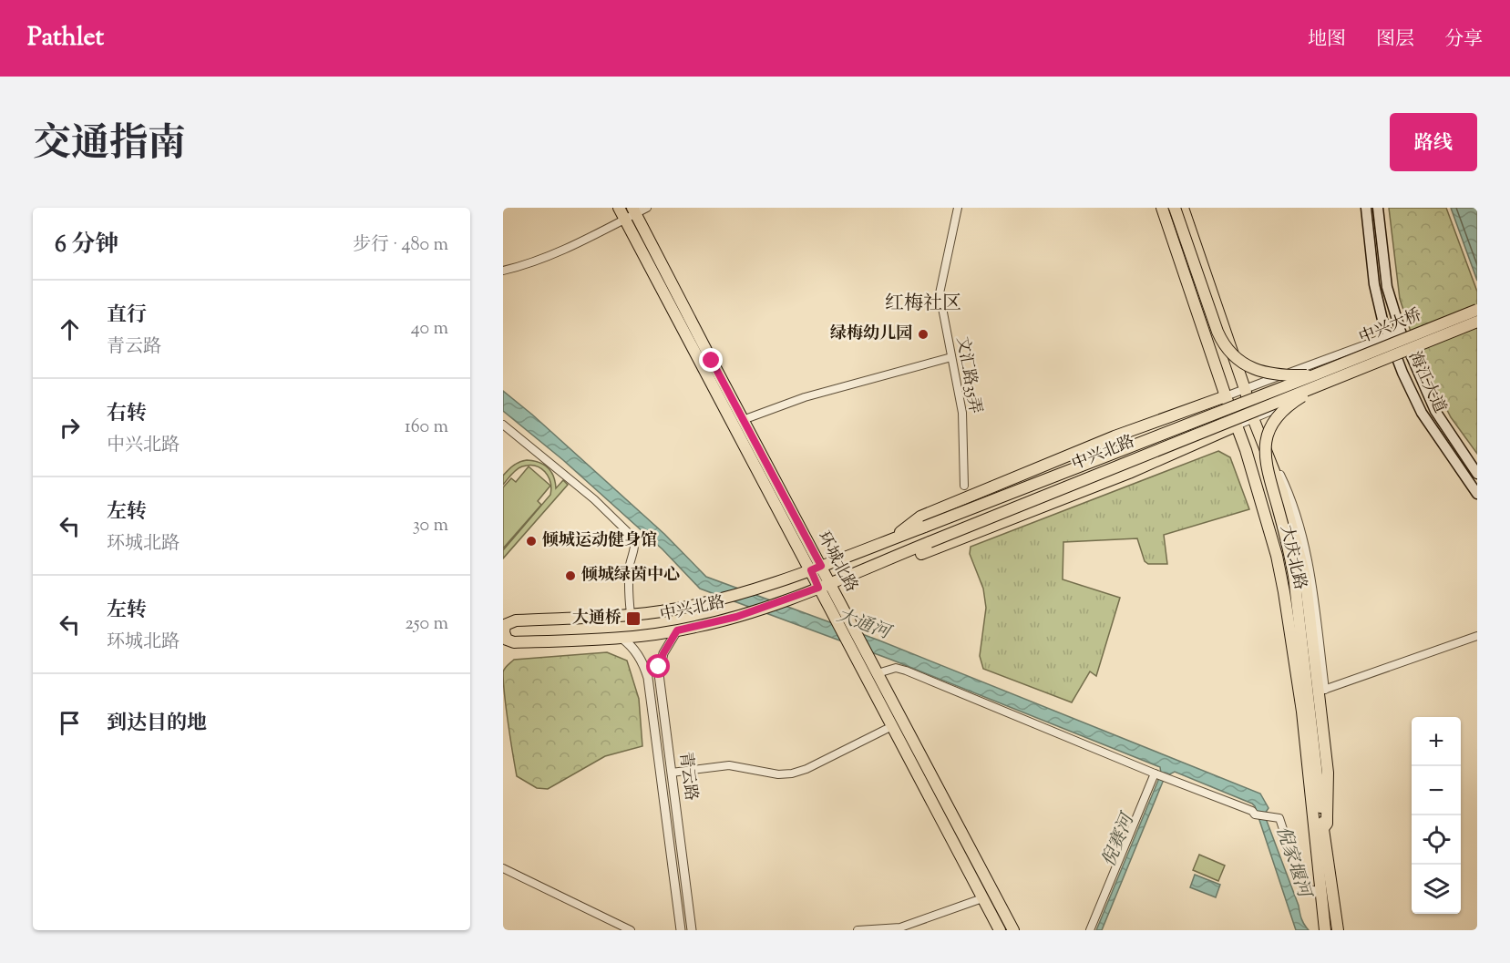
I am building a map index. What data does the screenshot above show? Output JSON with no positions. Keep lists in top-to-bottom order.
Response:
{
  "streets": {
    "main road": [
      "中兴大桥",
      "海江大道",
      "中兴北路",
      "大庆北路",
      "环城北路"
    ],
    "street": ["文汇路35弄", "青云路"]
  },
  "crossings": [
    ["中兴大桥", "中兴北路"],
    ["中兴北路", "环城北路"],
    ["中兴北路", "青云路"]
  ],
  "districts": ["红梅社区"],
  "water": ["大通河", "倪赛河", "倪家堰河"],
  "places": {
    "other": ["绿梅幼儿园", "倾城运动健身馆", "倾城绿茵中心"],
    "transit": ["大通桥"]
  },
  "page": {
    "header": "Pathlet",
    "nav": ["地图", "图层", "分享"],
    "title": "交通指南",
    "buttons": "路线",
    "heading": ["6 分钟", "步行 · 480 m"],
    "list": [
      ["直行", "青云路", "40 m"],
      ["右转", "中兴北路", "160 m"],
      ["左转", "环城北路", "30 m"],
      ["左转", "环城北路", "250 m"],
      "到达目的地"
    ],
    "map_buttons": ["+", "−"]
  }
}
